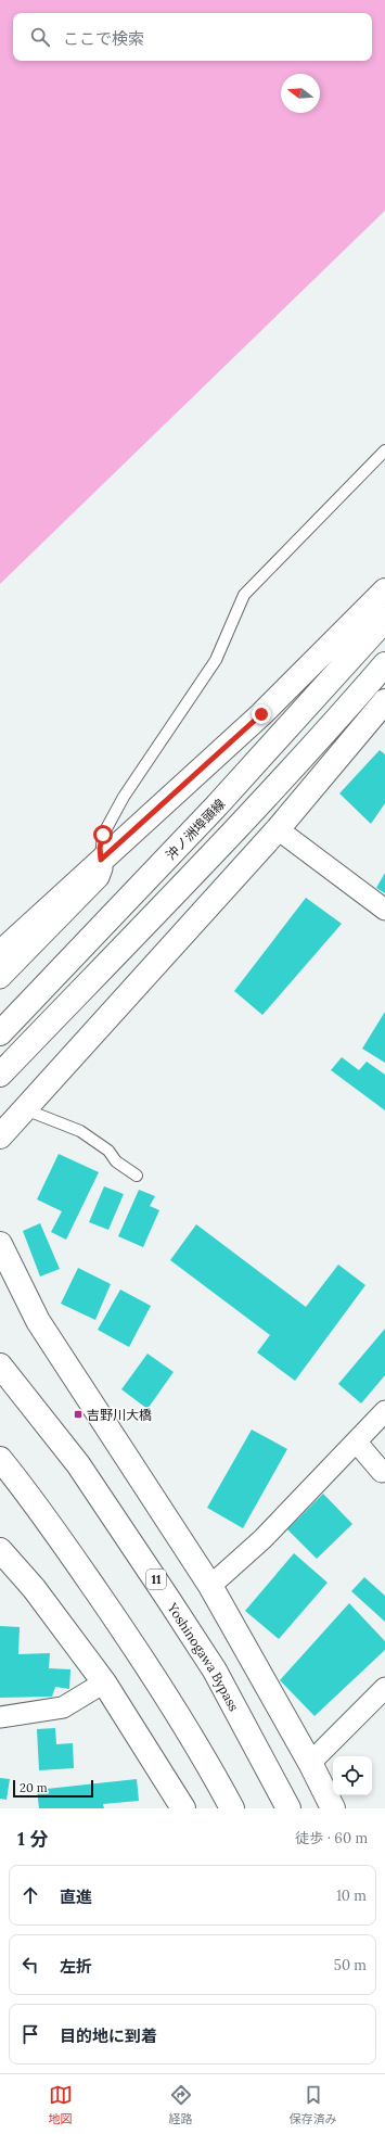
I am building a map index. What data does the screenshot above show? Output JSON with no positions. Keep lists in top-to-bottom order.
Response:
{
  "streets": {
    "main road": ["沖ノ洲埠頭線", "11", "Yoshinogawa Bypass"]
  },
  "places": {
    "transit": ["吉野川大橋"]
  },
  "scale_bar": "20 m",
  "north": "left",
  "page": {
    "search": "ここで検索",
    "scale": "20 m",
    "heading": ["1 分", "徒歩 · 60 m"],
    "list": [
      ["直進", "10 m"],
      ["左折", "50 m"],
      "目的地に到着"
    ],
    "nav": ["地図", "経路", "保存済み"]
  }
}
